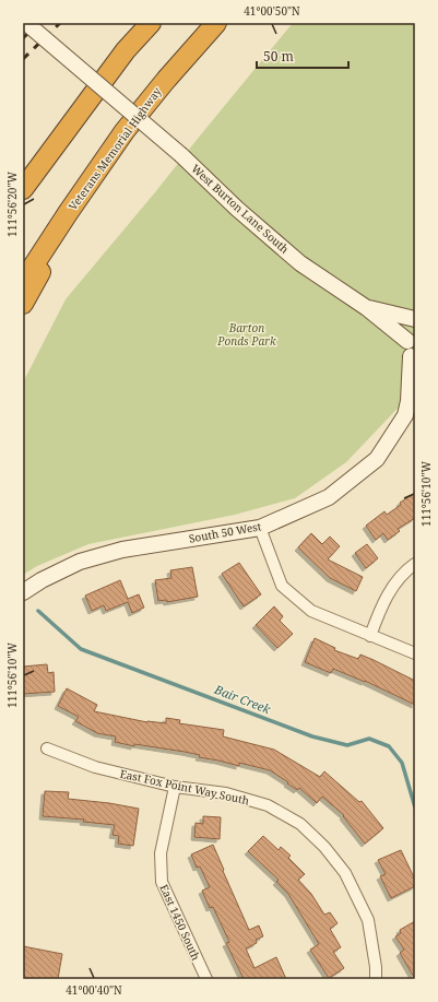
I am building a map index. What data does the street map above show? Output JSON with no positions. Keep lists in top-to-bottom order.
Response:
{
  "streets": {
    "highway": ["Veterans Memorial Highway"],
    "street": [
      "West Burton Lane South",
      "South 50 West",
      "East Fox Point Way South",
      "East 1450 South"
    ]
  },
  "crossings": [
    ["West Burton Lane South", "South 50 West"],
    ["East Fox Point Way South", "East 1450 South"]
  ],
  "water": ["Bair Creek"],
  "parks": ["Barton Ponds Park"],
  "scale_bar": "50 m",
  "coordinates": [
    "41°00'50\"N",
    "111°56'20\"W",
    "111°56'10\"W",
    "41°00'40\"N"
  ]
}
